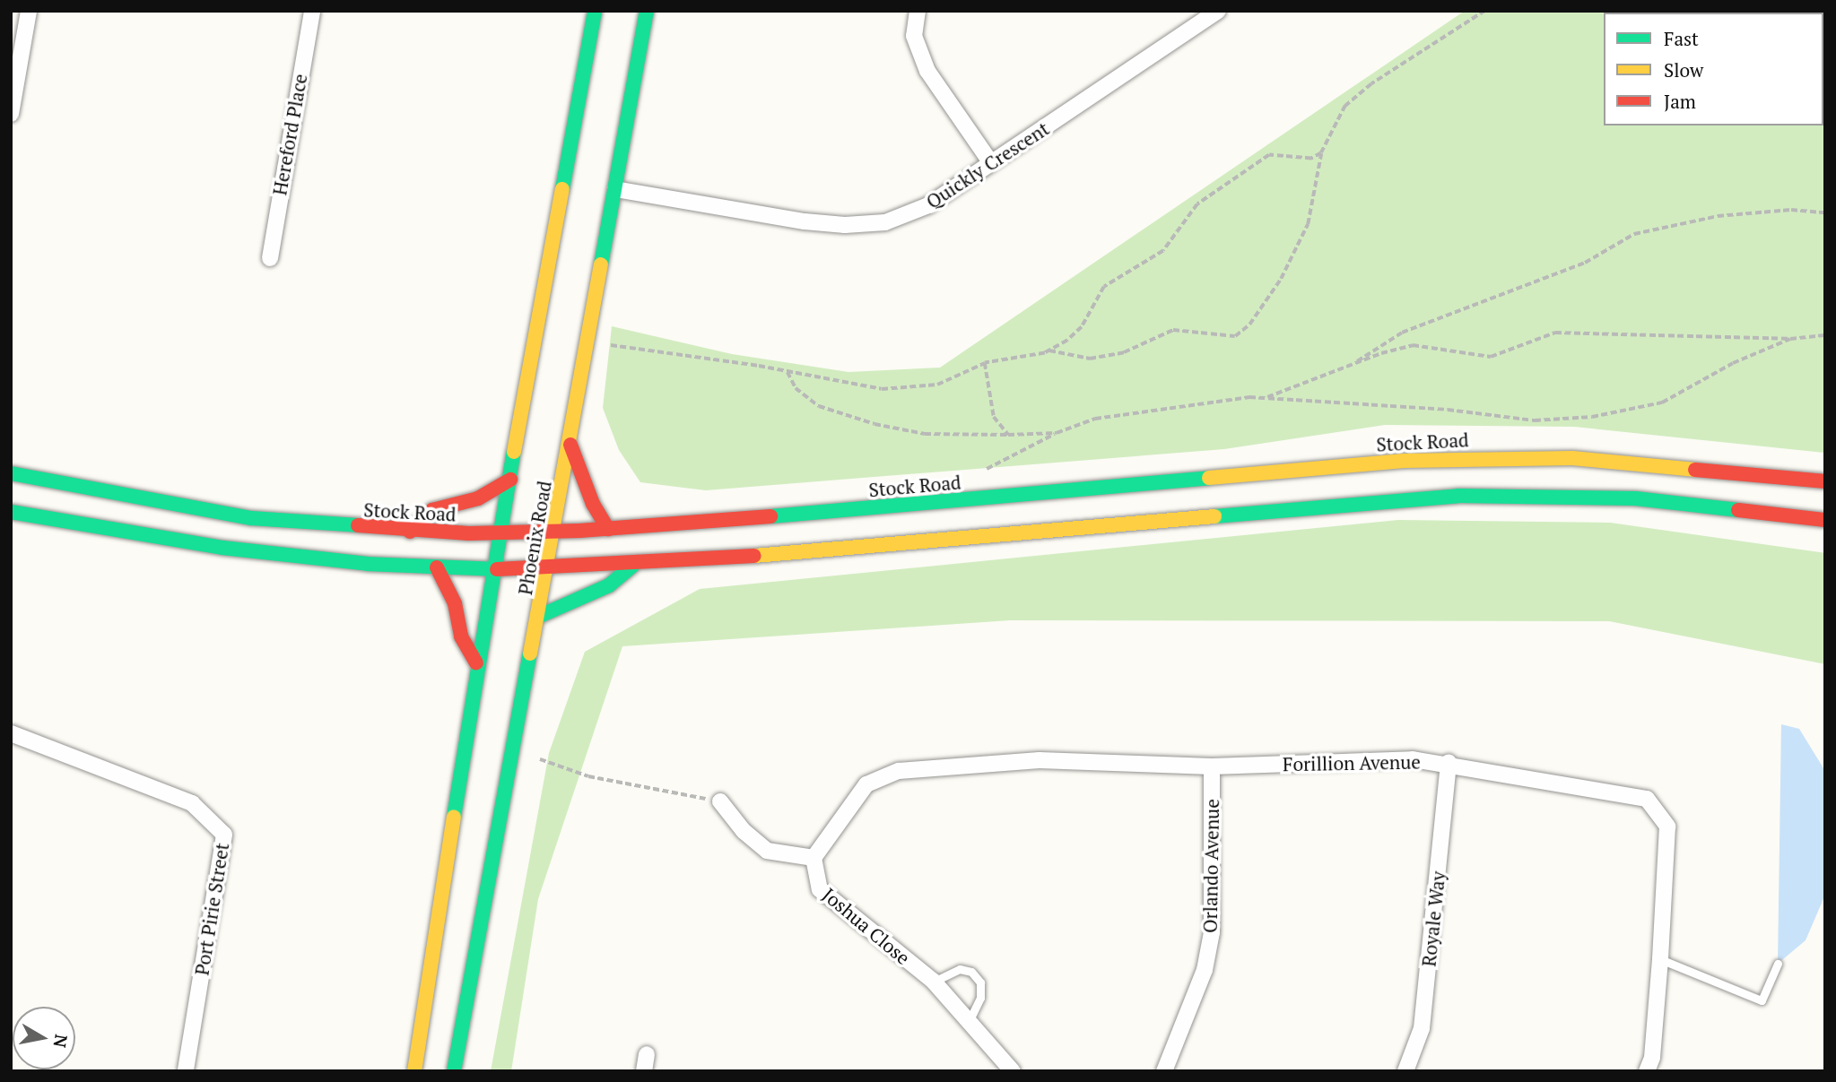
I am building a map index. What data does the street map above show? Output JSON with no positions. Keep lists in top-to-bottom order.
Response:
{
  "streets": {
    "main road": ["Stock Road", "Phoenix Road"],
    "street": [
      "Hereford Place",
      "Quickly Crescent",
      "Forillion Avenue",
      "Orlando Avenue",
      "Port Pirie Street",
      "Royale Way",
      "Joshua Close"
    ]
  },
  "crossings": [
    ["Quickly Crescent", "Phoenix Road"],
    ["Stock Road", "Phoenix Road"],
    ["Forillion Avenue", "Orlando Avenue"],
    ["Forillion Avenue", "Royale Way"],
    ["Forillion Avenue", "Joshua Close"]
  ],
  "legend": ["Fast", "Slow", "Jam"],
  "north": "right"
}
